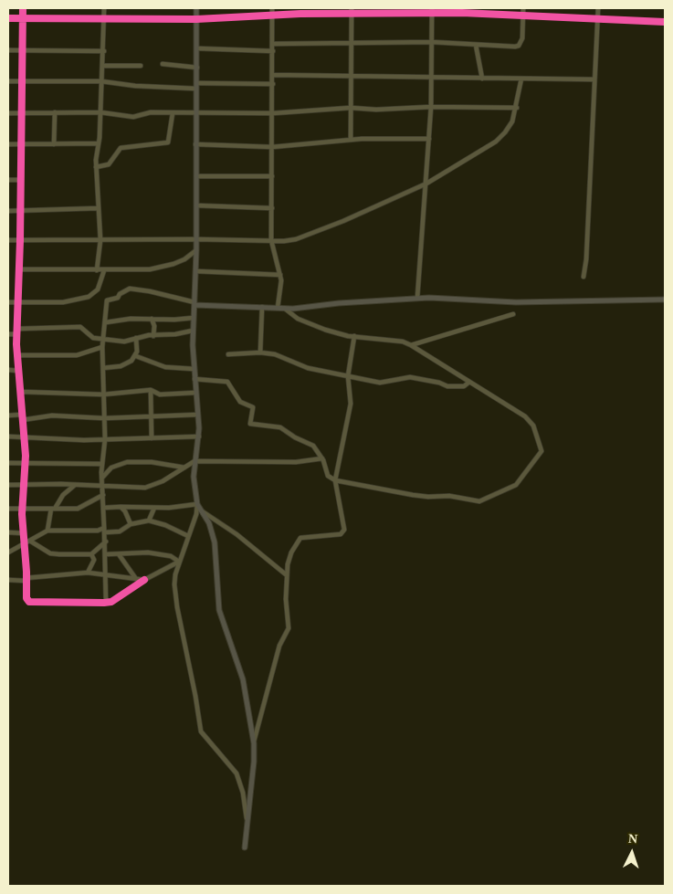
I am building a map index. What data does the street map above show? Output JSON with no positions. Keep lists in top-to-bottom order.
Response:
{
  "north": "top"
}
